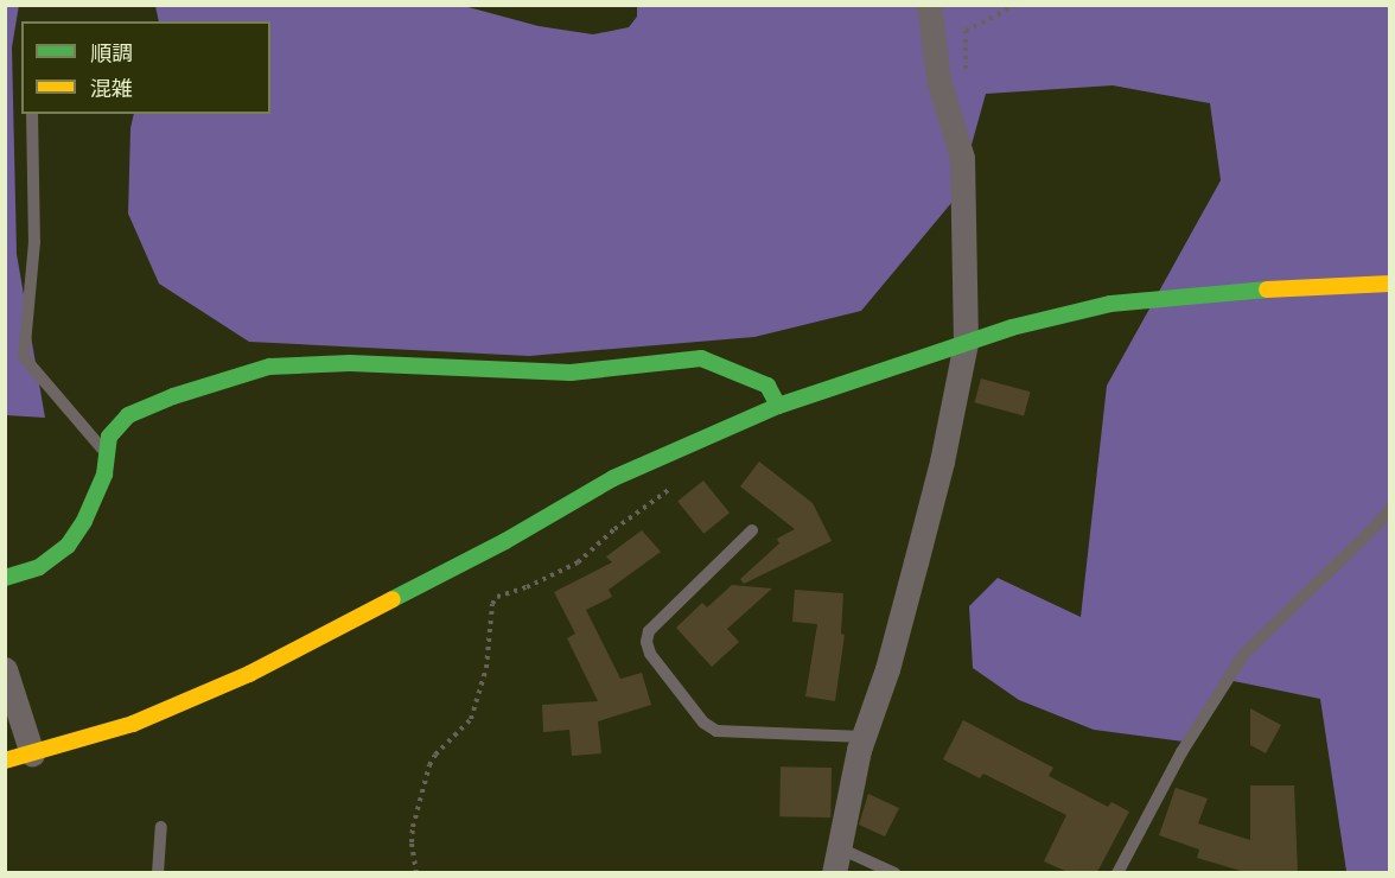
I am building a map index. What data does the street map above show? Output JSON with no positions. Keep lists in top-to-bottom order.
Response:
{
  "legend": ["順調", "混雑"]
}
